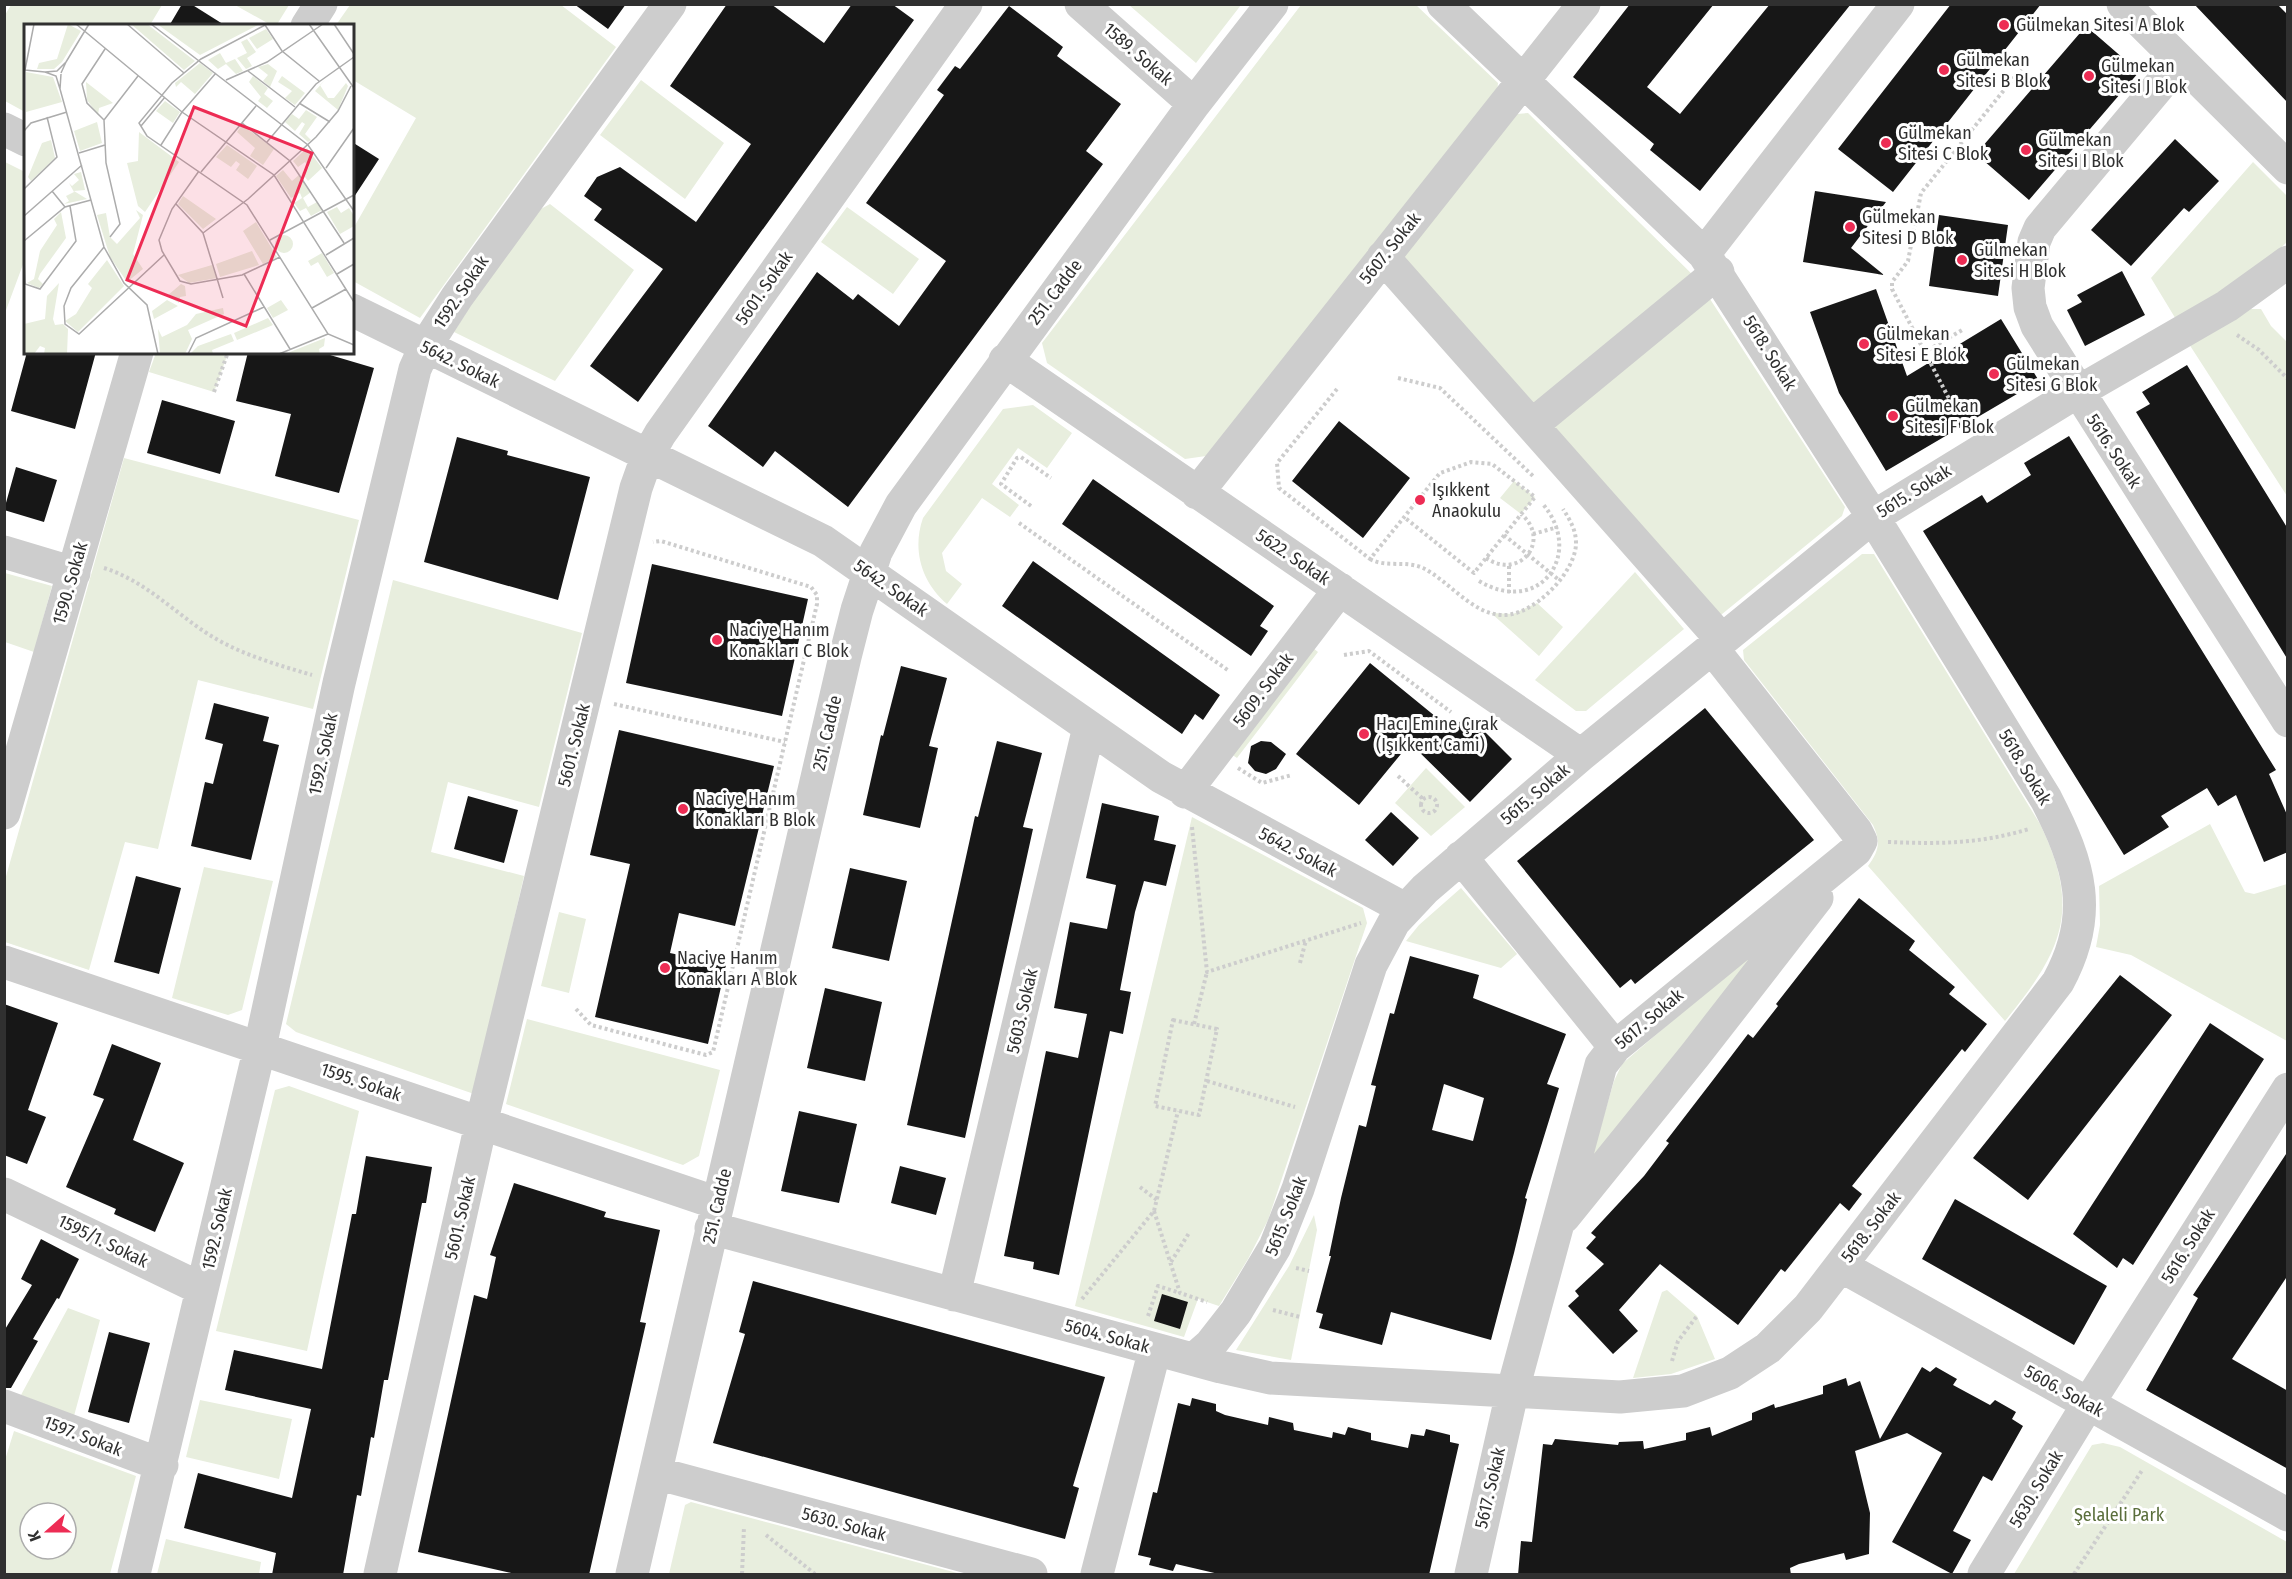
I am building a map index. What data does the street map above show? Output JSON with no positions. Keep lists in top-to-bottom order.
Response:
{
  "streets": {
    "street": [
      "1589. Sokak",
      "5607. Sokak",
      "5601. Sokak",
      "1592. Sokak",
      "251. Cadde",
      "5618. Sokak",
      "5642. Sokak",
      "5616. Sokak",
      "5615. Sokak",
      "5622. Sokak",
      "1590. Sokak",
      "5609. Sokak",
      "5603. Sokak",
      "5617. Sokak",
      "1595. Sokak",
      "1595/1. Sokak",
      "5604. Sokak",
      "5606. Sokak",
      "1597. Sokak",
      "5630. Sokak"
    ]
  },
  "crossings": [
    ["1589. Sokak", "251. Cadde"],
    ["5607. Sokak", "5618. Sokak"],
    ["5607. Sokak", "5622. Sokak"],
    ["5601. Sokak", "5642. Sokak"],
    ["5601. Sokak", "1595. Sokak"],
    ["1592. Sokak", "5642. Sokak"],
    ["1592. Sokak", "1595. Sokak"],
    ["1592. Sokak", "1595/1. Sokak"],
    ["1592. Sokak", "1597. Sokak"],
    ["251. Cadde", "5642. Sokak"],
    ["251. Cadde", "5622. Sokak"],
    ["251. Cadde", "1595. Sokak"],
    ["251. Cadde", "5604. Sokak"],
    ["251. Cadde", "5630. Sokak"],
    ["5618. Sokak", "5615. Sokak"],
    ["5618. Sokak", "5617. Sokak"],
    ["5618. Sokak", "5604. Sokak"],
    ["5618. Sokak", "5606. Sokak"],
    ["5642. Sokak", "5615. Sokak"],
    ["5642. Sokak", "5609. Sokak"],
    ["5642. Sokak", "5603. Sokak"],
    ["5616. Sokak", "5615. Sokak"],
    ["5616. Sokak", "5606. Sokak"],
    ["5616. Sokak", "5630. Sokak"],
    ["5615. Sokak", "5622. Sokak"],
    ["5615. Sokak", "5604. Sokak"],
    ["5622. Sokak", "5609. Sokak"],
    ["5603. Sokak", "5604. Sokak"],
    ["5617. Sokak", "5604. Sokak"],
    ["1595. Sokak", "5604. Sokak"],
    ["5606. Sokak", "5630. Sokak"]
  ],
  "parks": ["Şelaleli Park"],
  "places": [
    "Gülmekan Sitesi A Blok",
    "Gülmekan Sitesi B Blok",
    "Gülmekan Sitesi J Blok",
    "Gülmekan Sitesi C Blok",
    "Gülmekan Sitesi I Blok",
    "Gülmekan Sitesi D Blok",
    "Gülmekan Sitesi H Blok",
    "Gülmekan Sitesi E Blok",
    "Gülmekan Sitesi G Blok",
    "Gülmekan Sitesi F Blok",
    "Işıkkent Anaokulu",
    "Naciye Hanım Konakları C Blok",
    "Hacı Emine Çırak (Işıkkent Cami)",
    "Naciye Hanım Konakları B Blok",
    "Naciye Hanım Konakları A Blok"
  ],
  "north": "left"
}
